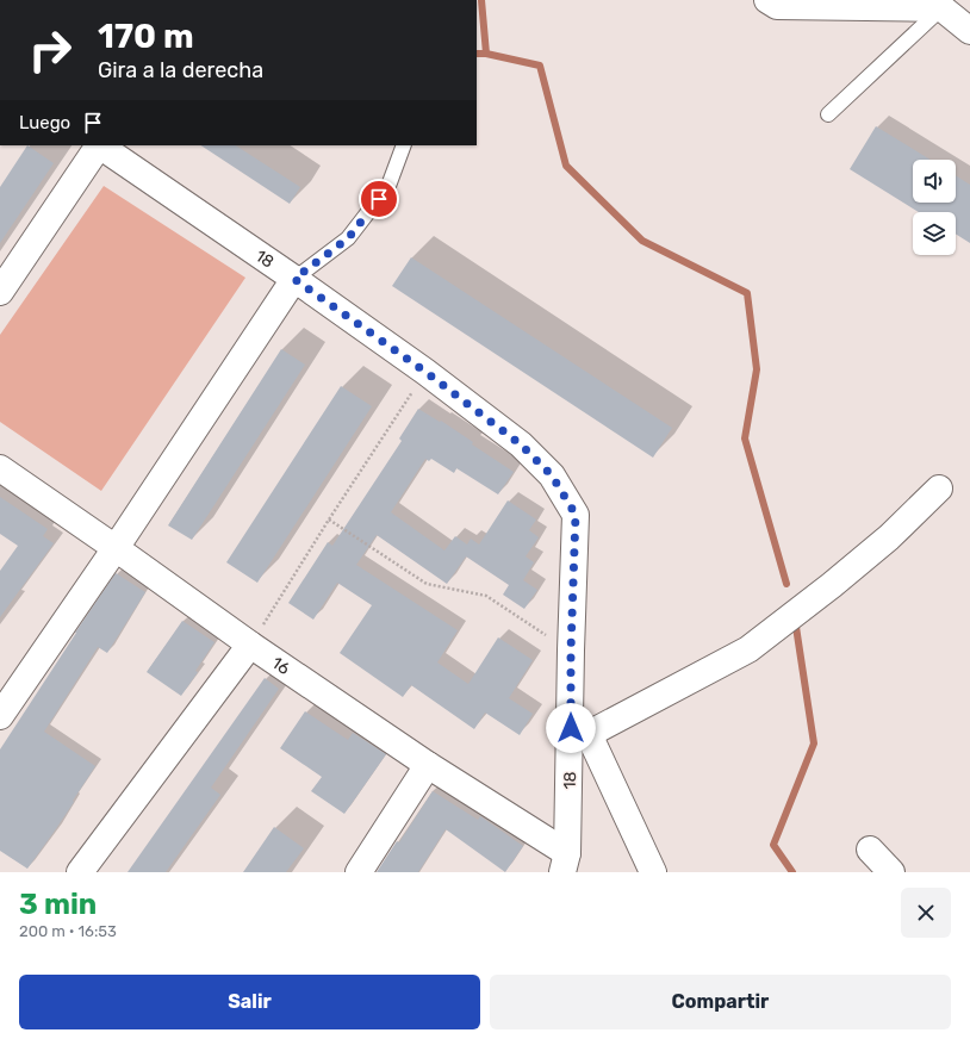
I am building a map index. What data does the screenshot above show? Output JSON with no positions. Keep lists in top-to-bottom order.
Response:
{
  "streets": {
    "street": ["18", "16"]
  },
  "crossings": [
    ["18", "16"]
  ],
  "page": {
    "turn": ["170 m", "Gira a la derecha"],
    "then": "Luego",
    "heading": ["3 min", "200 m · 16:53"],
    "buttons": ["Salir", "Compartir"]
  }
}
